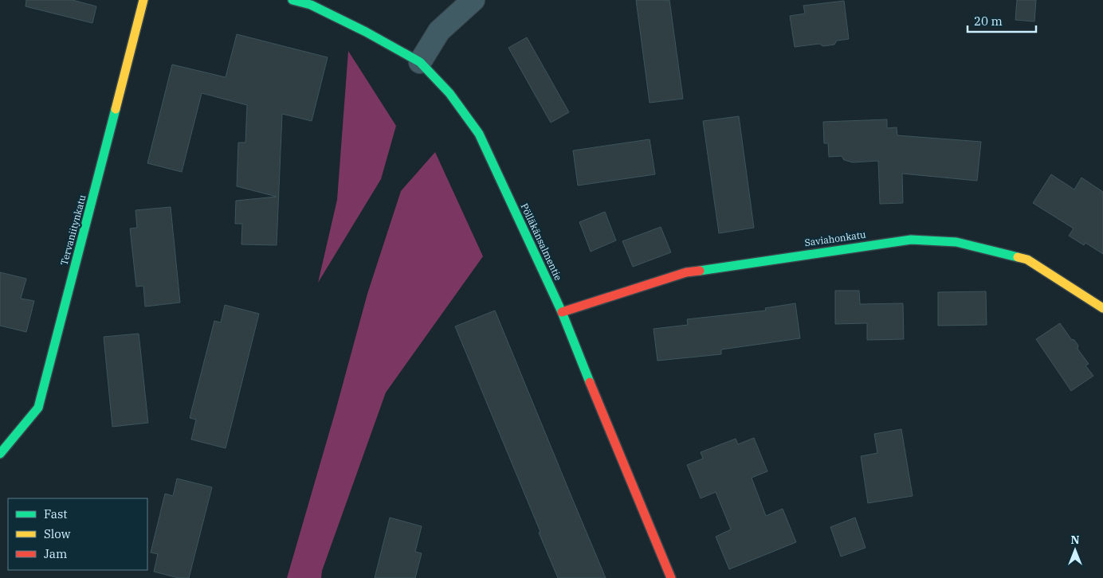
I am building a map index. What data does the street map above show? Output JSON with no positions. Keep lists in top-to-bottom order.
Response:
{
  "streets": {
    "street": ["Tervaniitynkatu", "Saviahonkatu", "Pölläkänsalmentie"]
  },
  "crossings": [
    ["Saviahonkatu", "Pölläkänsalmentie"]
  ],
  "legend": ["Fast", "Slow", "Jam"],
  "scale_bar": "20 m",
  "north": "top"
}
